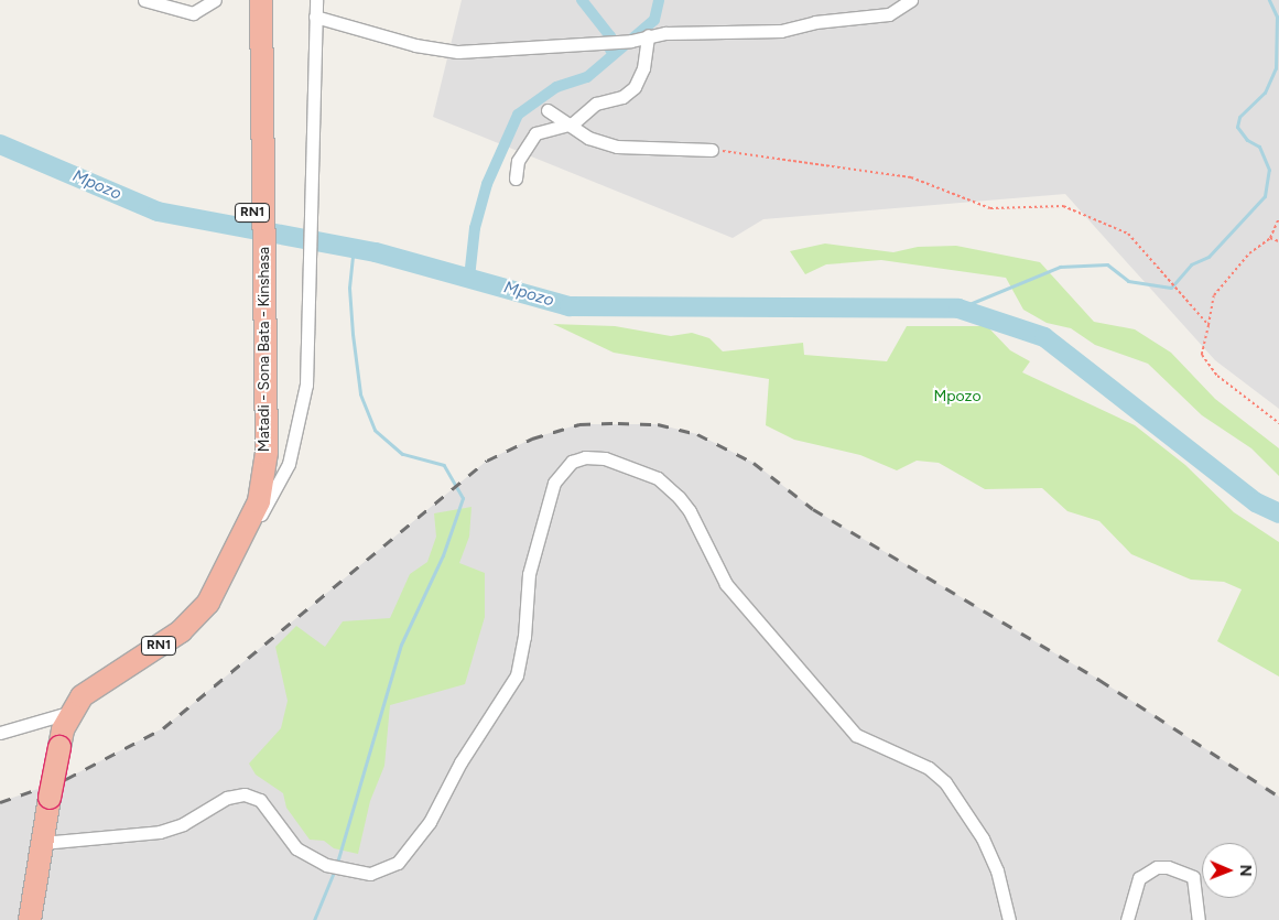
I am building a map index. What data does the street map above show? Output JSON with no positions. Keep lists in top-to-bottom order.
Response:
{
  "streets": {
    "highway": ["RN1", "Matadi - Sona Bata - Kinshasa"]
  },
  "water": ["Mpozo"],
  "parks": ["Mpozo"],
  "north": "right"
}
